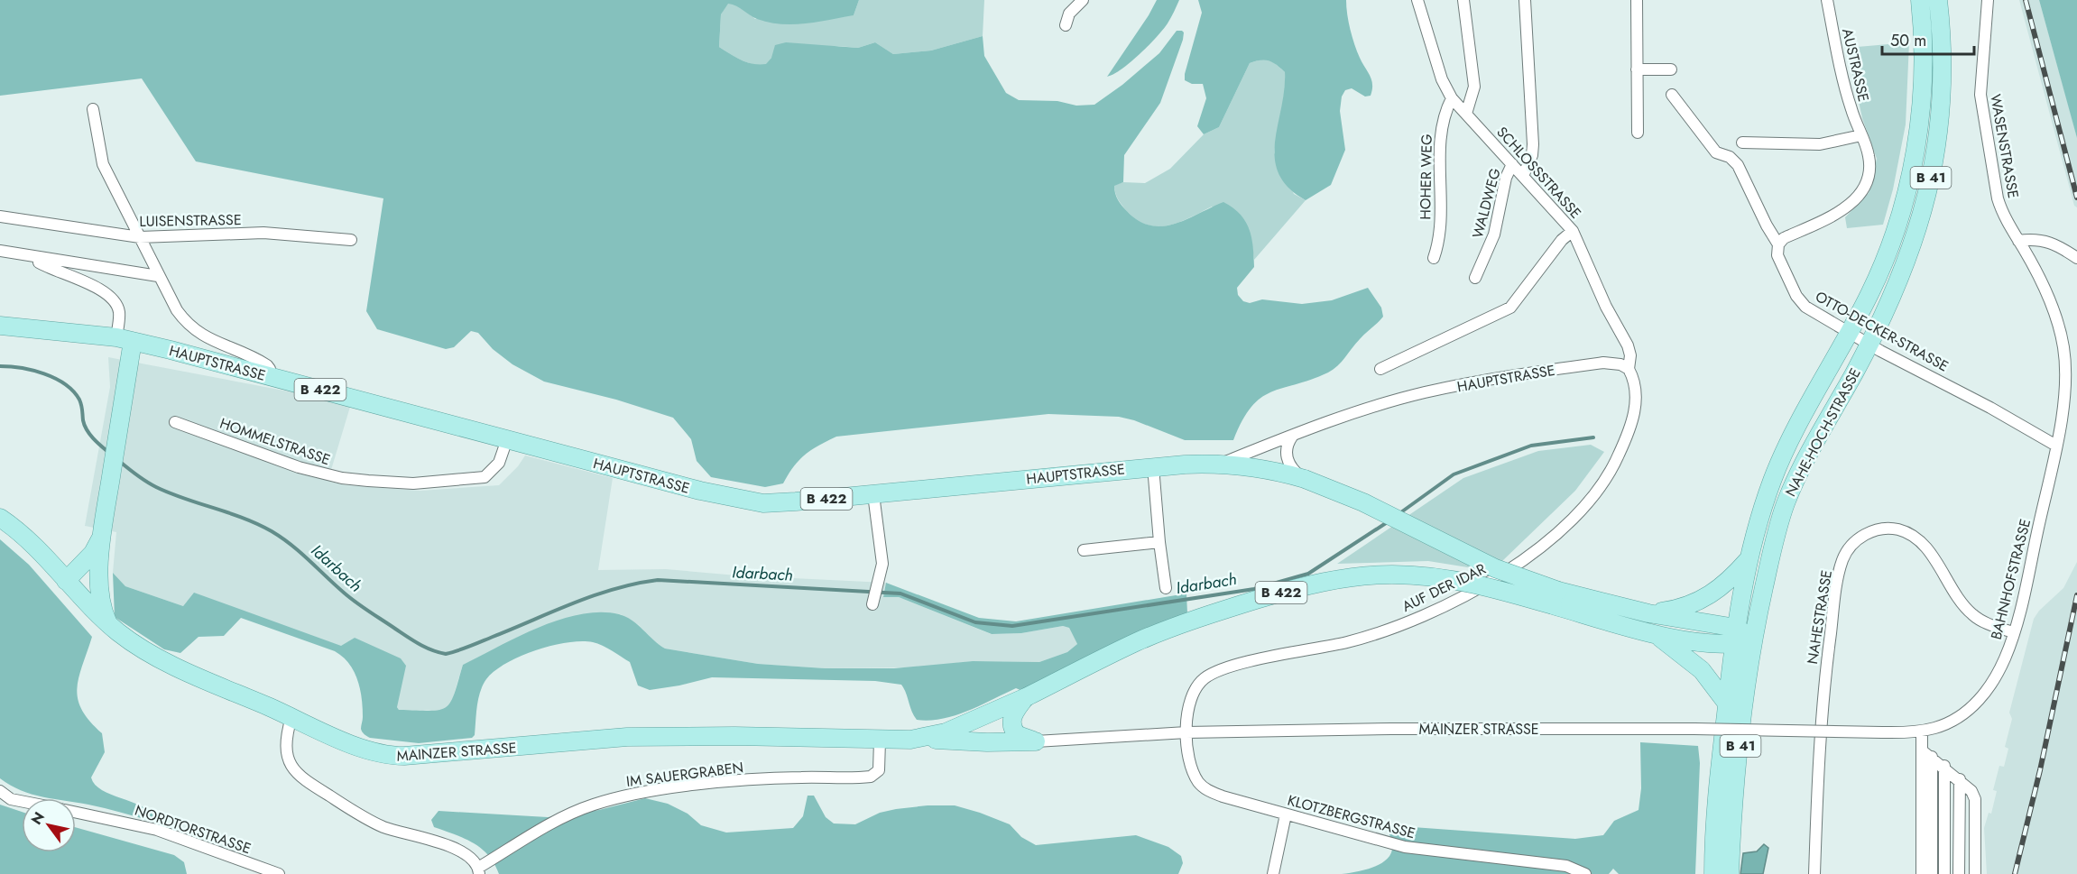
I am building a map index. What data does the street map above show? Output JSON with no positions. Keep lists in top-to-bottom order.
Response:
{
  "streets": {
    "main road": [
      "B 41",
      "HAUPTSTRASSE",
      "B 422",
      "NAHE-HOCH-STRASSE",
      "MAINZER STRASSE"
    ],
    "street": [
      "AUSTRASSE",
      "WASENSTRASSE",
      "SCHLOSSSTRASSE",
      "HOHER WEG",
      "WALDWEG",
      "LUISENSTRASSE",
      "OTTO-DECKER-STRASSE",
      "HOMMELSTRASSE",
      "BAHNHOFSTRASSE",
      "AUF DER IDAR",
      "NAHESTRASSE",
      "IM SAUERGRABEN",
      "KLOTZBERGSTRASSE",
      "NORDTORSTRASSE"
    ]
  },
  "crossings": [
    ["AUSTRASSE", "OTTO-DECKER-STRASSE"],
    ["WASENSTRASSE", "OTTO-DECKER-STRASSE"],
    ["WASENSTRASSE", "BAHNHOFSTRASSE"],
    ["SCHLOSSSTRASSE", "HOHER WEG"],
    ["SCHLOSSSTRASSE", "WALDWEG"],
    ["SCHLOSSSTRASSE", "HAUPTSTRASSE"],
    ["SCHLOSSSTRASSE", "AUF DER IDAR"],
    ["OTTO-DECKER-STRASSE", "NAHE-HOCH-STRASSE"],
    ["OTTO-DECKER-STRASSE", "BAHNHOFSTRASSE"],
    ["HAUPTSTRASSE", "B 422"],
    ["HAUPTSTRASSE", "HOMMELSTRASSE"],
    ["HAUPTSTRASSE", "AUF DER IDAR"],
    ["B 422", "NAHE-HOCH-STRASSE"],
    ["B 422", "MAINZER STRASSE"],
    ["BAHNHOFSTRASSE", "NAHESTRASSE"],
    ["BAHNHOFSTRASSE", "MAINZER STRASSE"],
    ["AUF DER IDAR", "MAINZER STRASSE"],
    ["AUF DER IDAR", "KLOTZBERGSTRASSE"],
    ["MAINZER STRASSE", "IM SAUERGRABEN"],
    ["MAINZER STRASSE", "KLOTZBERGSTRASSE"]
  ],
  "water": ["Idarbach"],
  "scale_bar": "50 m",
  "north": "top left"
}
